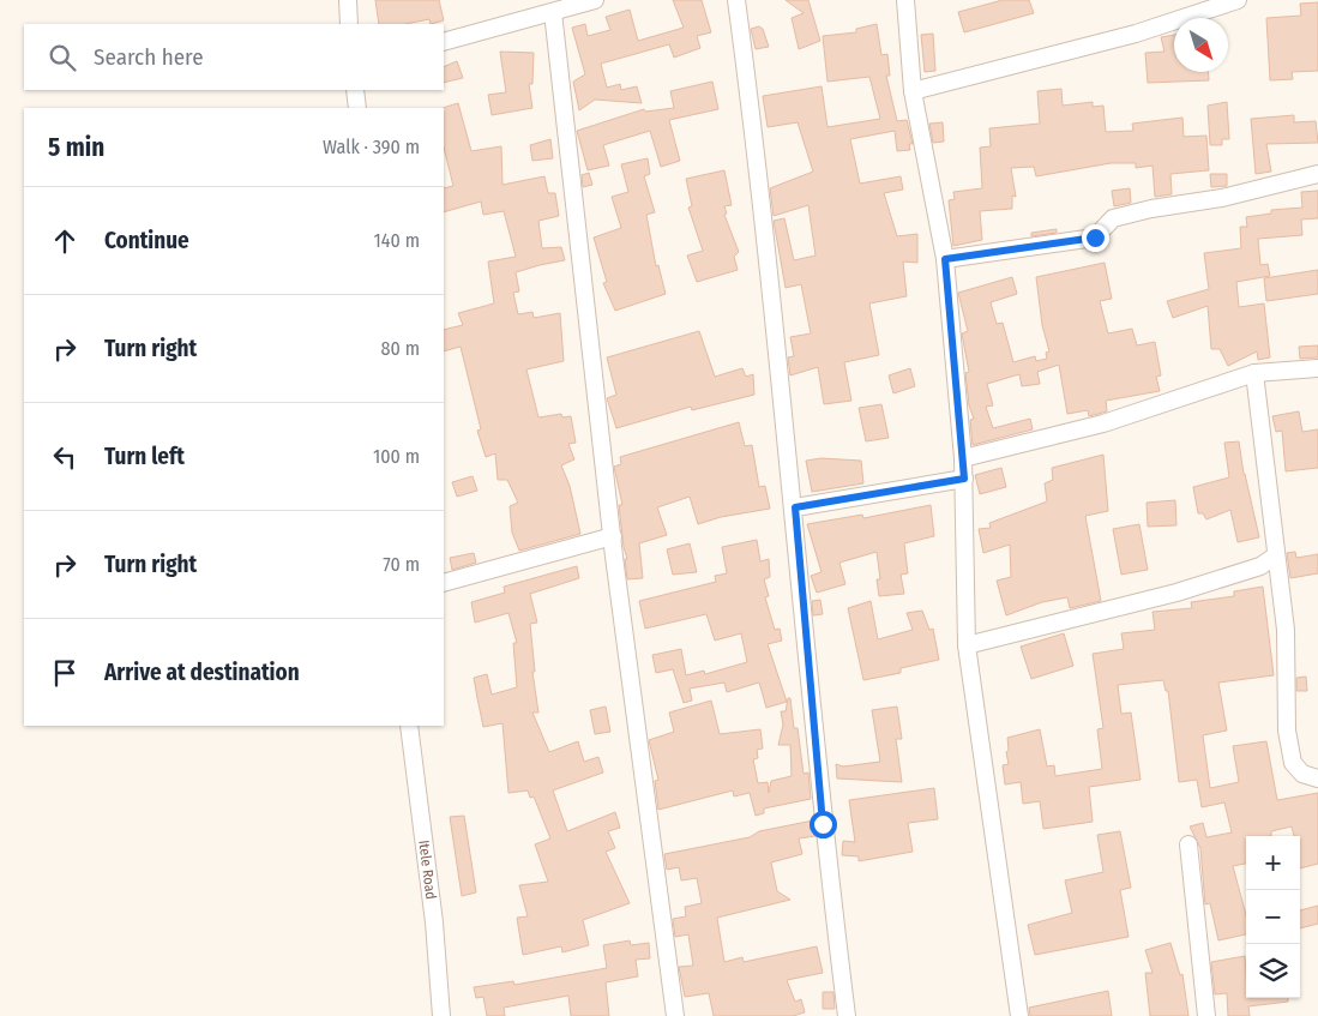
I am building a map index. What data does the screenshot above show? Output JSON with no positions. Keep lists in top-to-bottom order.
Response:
{
  "streets": {
    "street": ["Itele Road"]
  },
  "north": "bottom right",
  "page": {
    "search": "Search here",
    "heading": ["5 min", "Walk · 390 m"],
    "list": [
      ["Continue", "140 m"],
      ["Turn right", "80 m"],
      ["Turn left", "100 m"],
      ["Turn right", "70 m"],
      "Arrive at destination"
    ],
    "map_buttons": ["+", "−"]
  }
}
